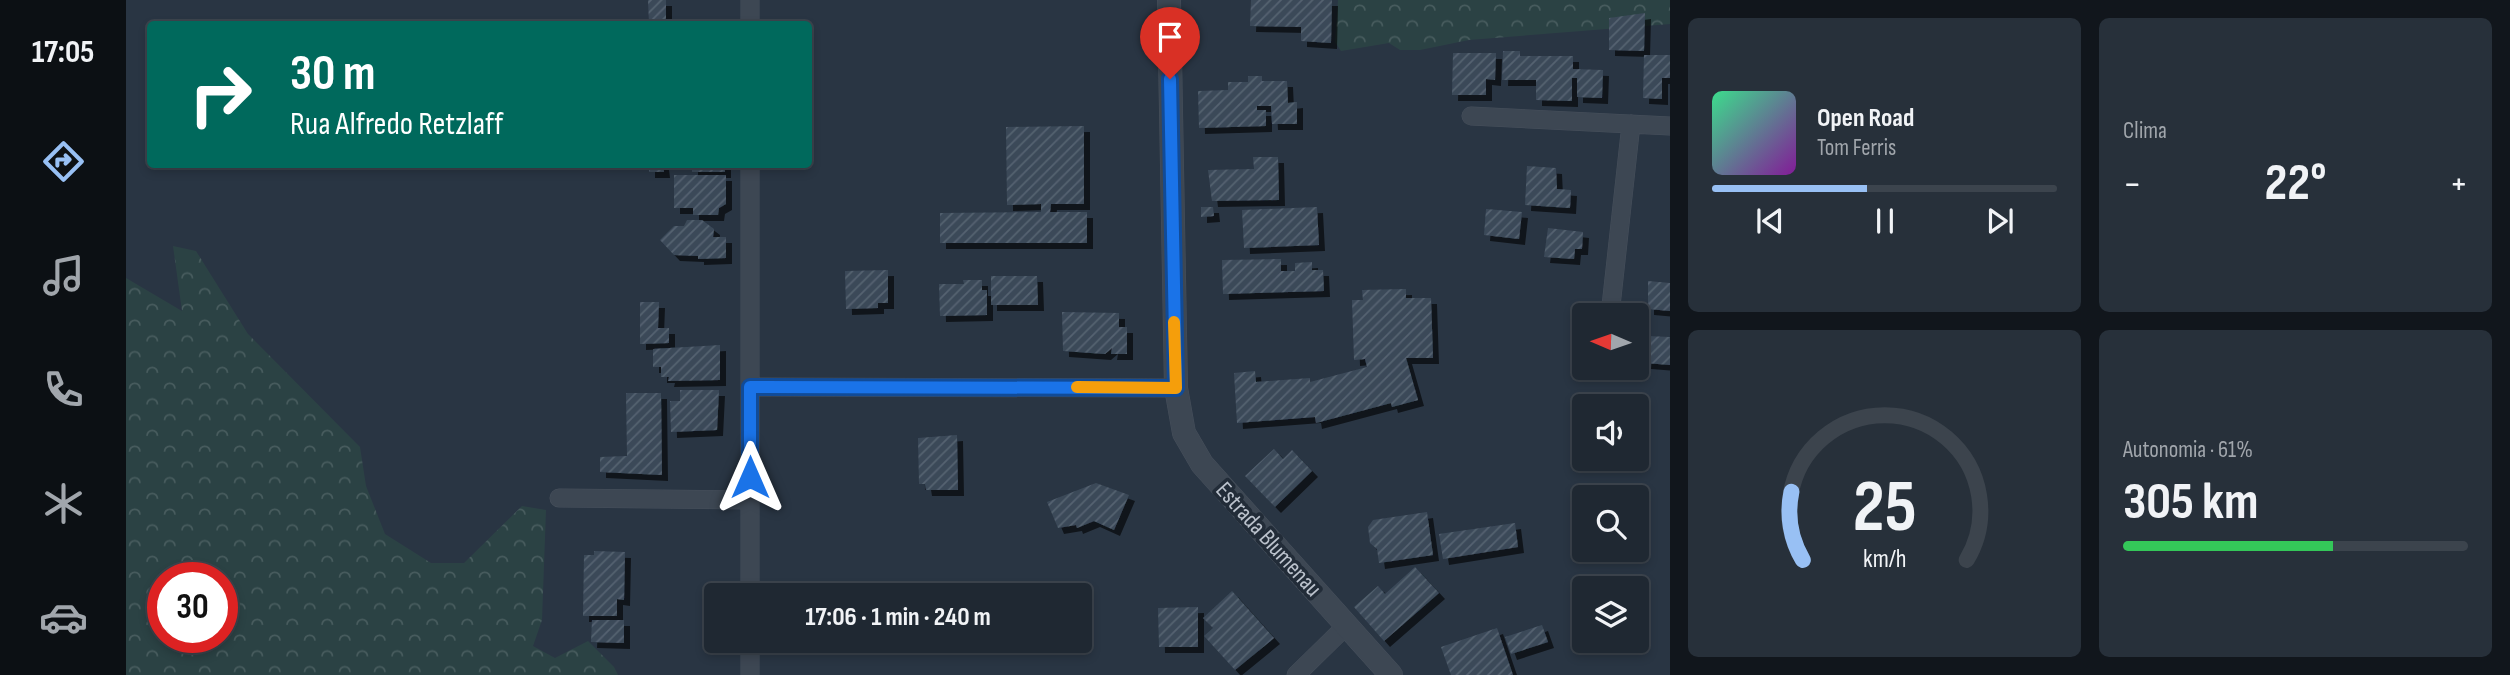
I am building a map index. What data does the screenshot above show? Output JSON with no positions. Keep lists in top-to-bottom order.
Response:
{
  "streets": {
    "street": ["Estrada Blumenau"]
  },
  "north": "left",
  "page": {
    "tabs": "17:05",
    "tile": [
      "Clima",
      ["Autonomia · 61%", "305 km"]
    ],
    "turn": ["30 m", "Rua Alfredo Retzlaff"],
    "song": ["Open Road", "Tom Ferris"],
    "heat": ["−", "22°", "+"],
    "limit": "30",
    "trip": "17:06 · 1 min · 240 m",
    "gauge": ["25", "km/h"]
  }
}
